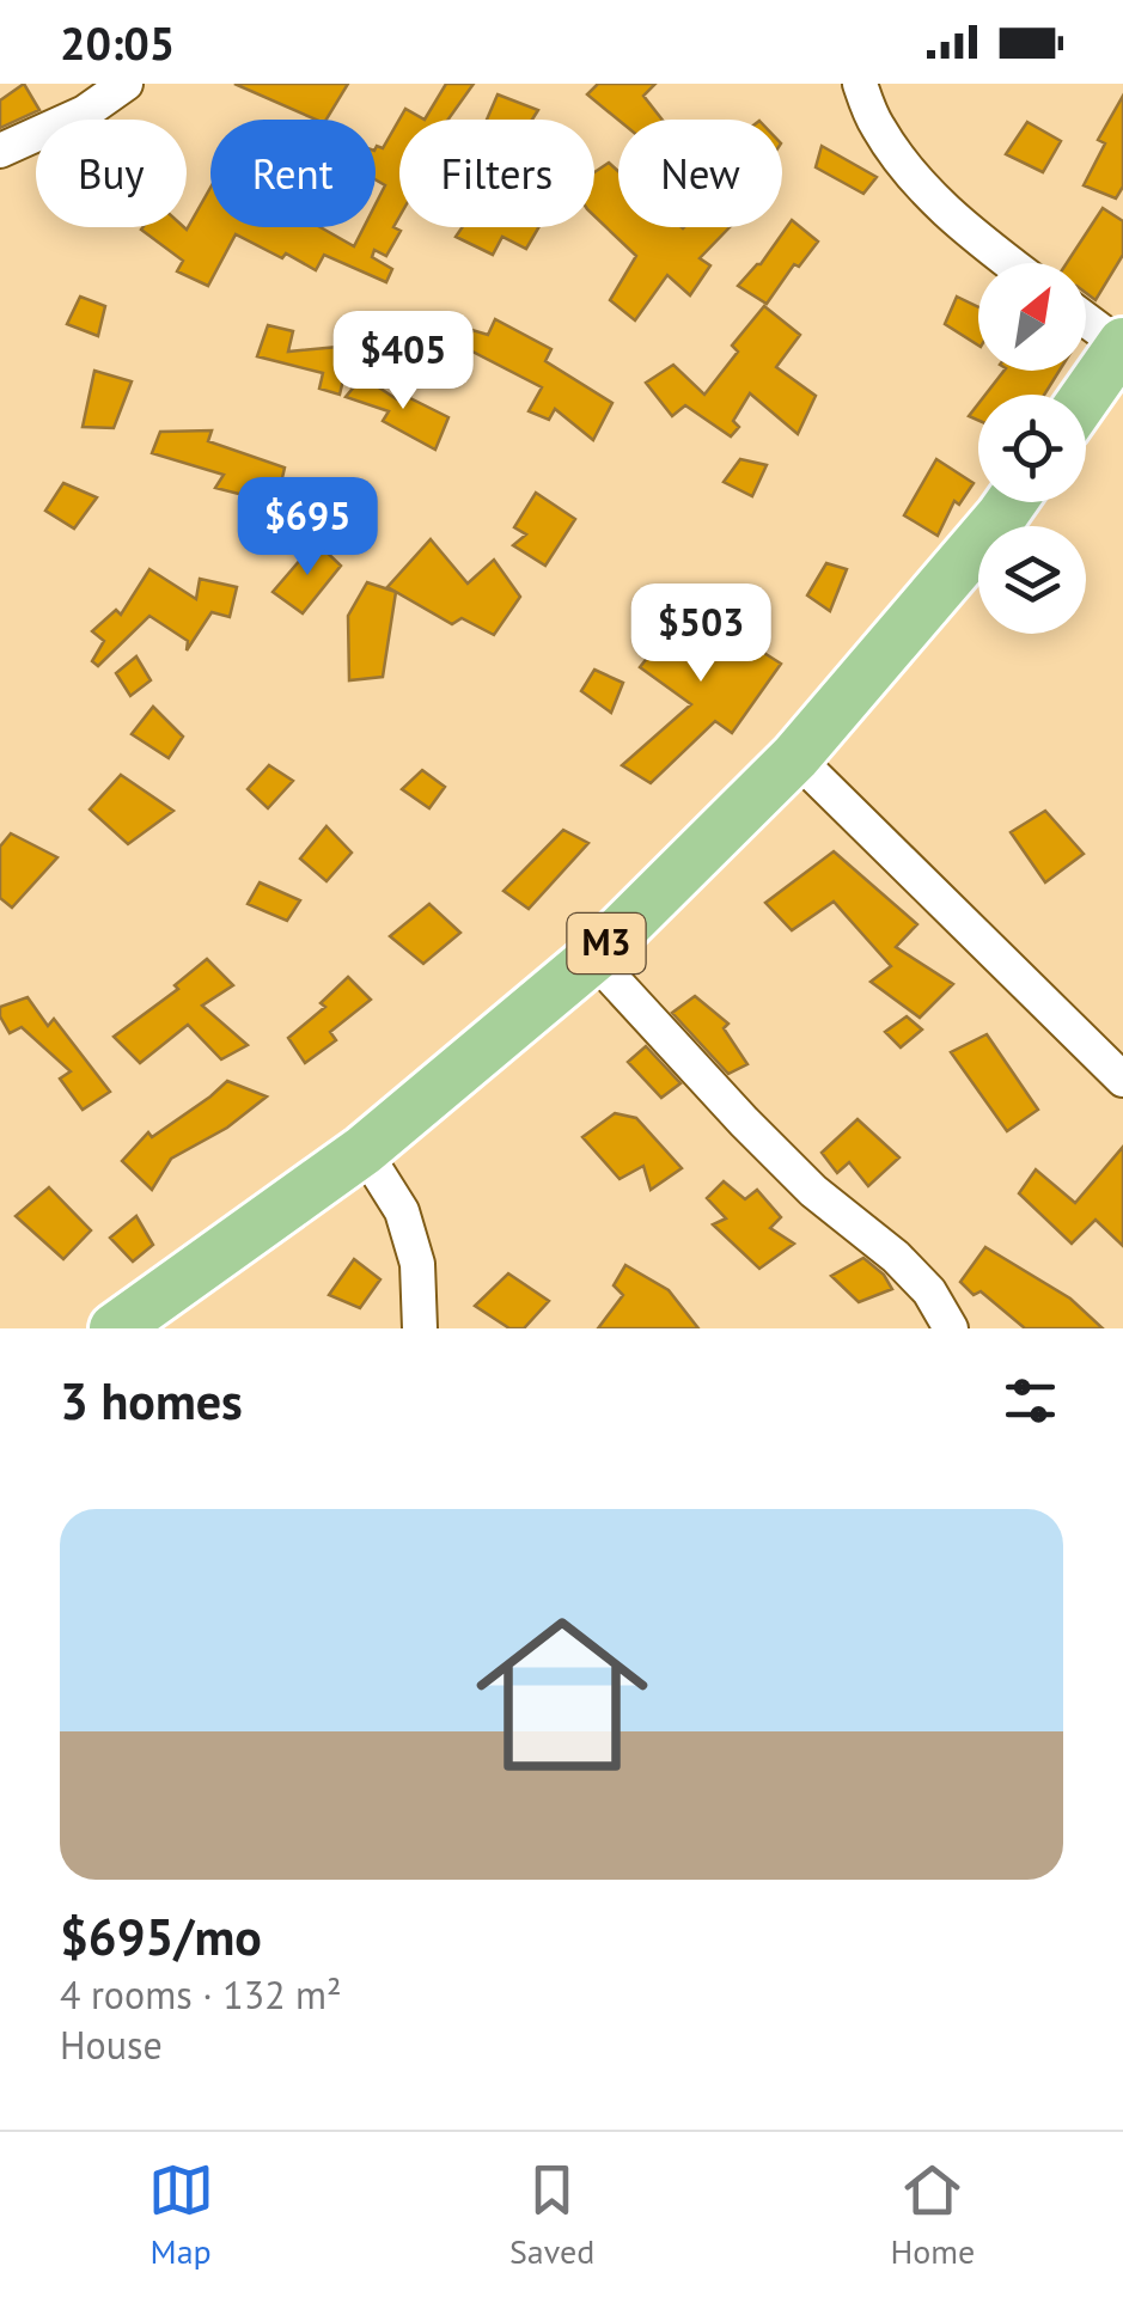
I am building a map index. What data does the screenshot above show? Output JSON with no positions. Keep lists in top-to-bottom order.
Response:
{
  "streets": {
    "main road": ["M3"]
  },
  "north": "top right",
  "page": {
    "status": "20:05",
    "chip": [
      "Buy",
      "Rent",
      "Filters",
      "New"
    ],
    "price": ["$405", "$695", "$503"],
    "heading": "3 homes",
    "list": [
      {
        "name": "$695/mo",
        "note": "4 rooms · 132 m² · House"
      }
    ],
    "tabs": ["Map", "Saved", "Home"]
  }
}
